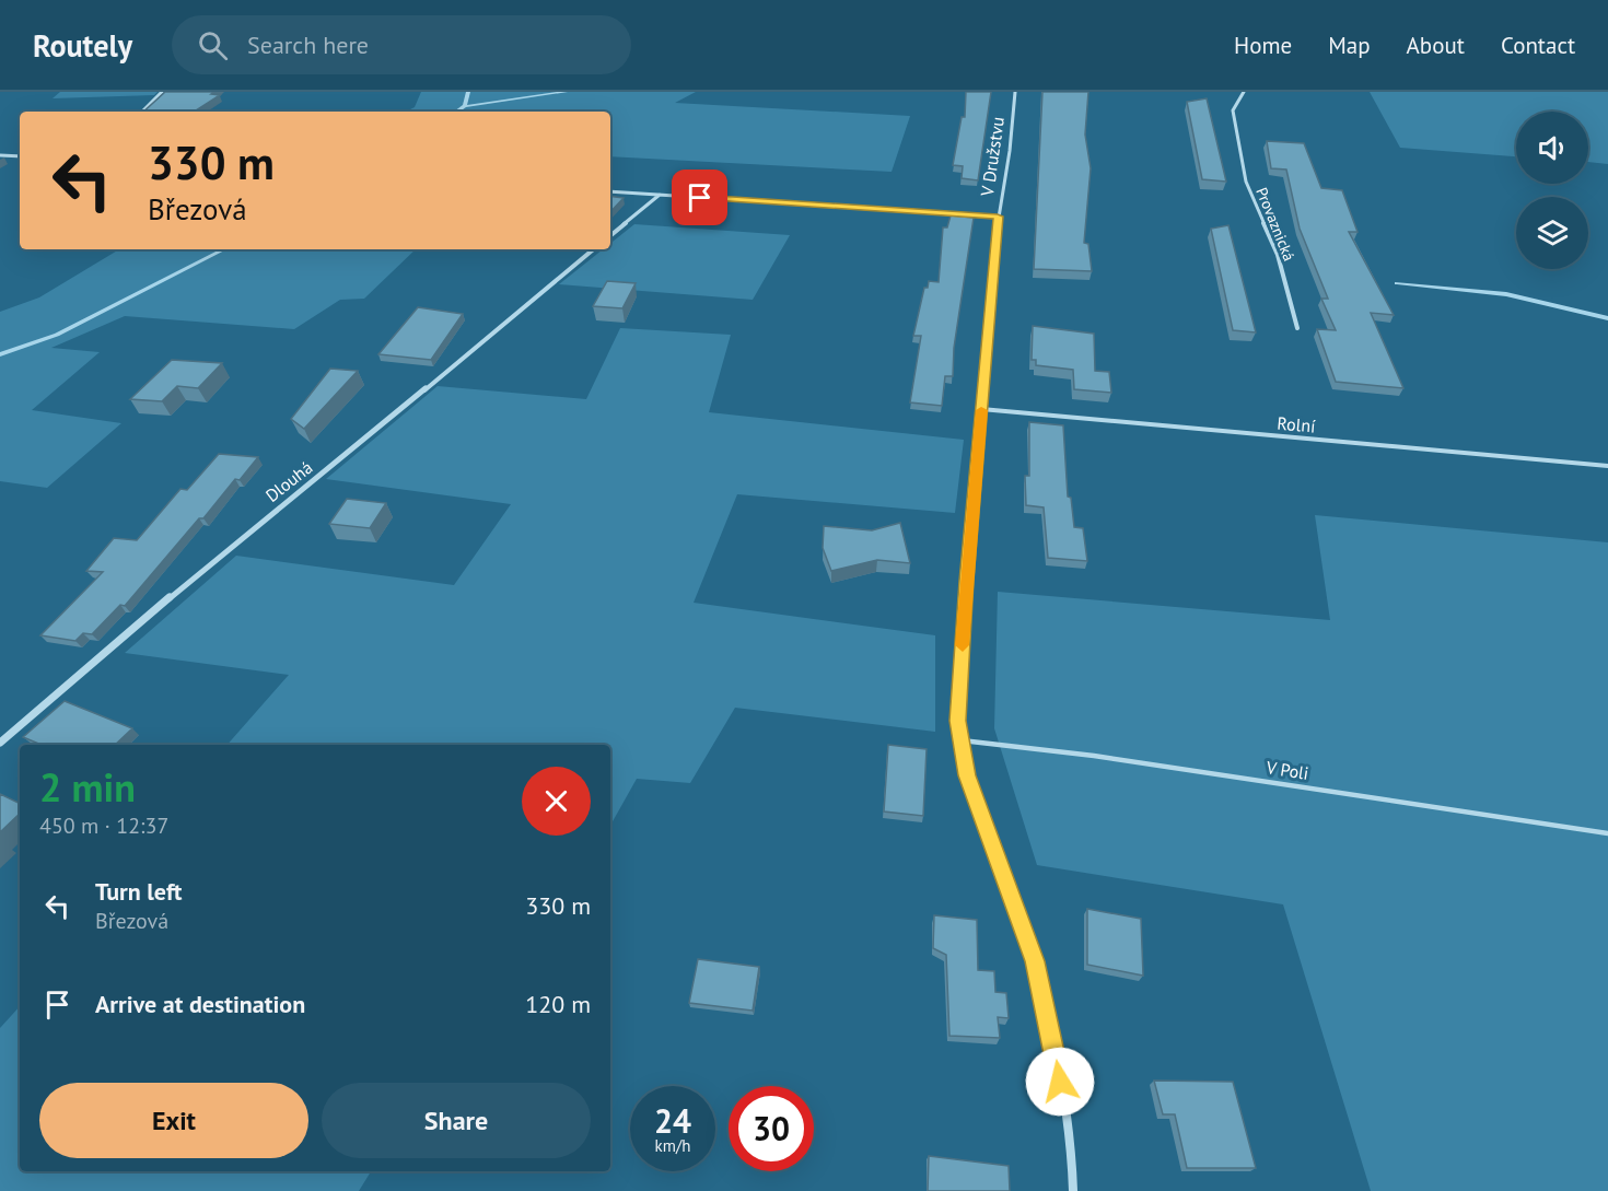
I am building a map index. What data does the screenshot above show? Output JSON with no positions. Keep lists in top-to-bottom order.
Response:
{
  "streets": {
    "street": ["V Družstvu", "Provaznická", "Dlouhá"],
    "lane": ["Rolní", "V Poli"]
  },
  "crossings": [
    ["V Družstvu", "Rolní"],
    ["V Družstvu", "V Poli"]
  ],
  "page": {
    "header": "Routely",
    "search": "Search here",
    "nav": [
      "Home",
      "Map",
      "About",
      "Contact"
    ],
    "turn": ["330 m", "Březová"],
    "heading": ["2 min", "450 m · 12:37"],
    "list": [
      {
        "name": "Turn left",
        "note": "Březová",
        "value": "330 m"
      },
      {
        "name": "Arrive at destination",
        "value": "120 m"
      }
    ],
    "buttons": ["Exit", "Share"],
    "speed": "24 km/h",
    "limit": "30"
  }
}
